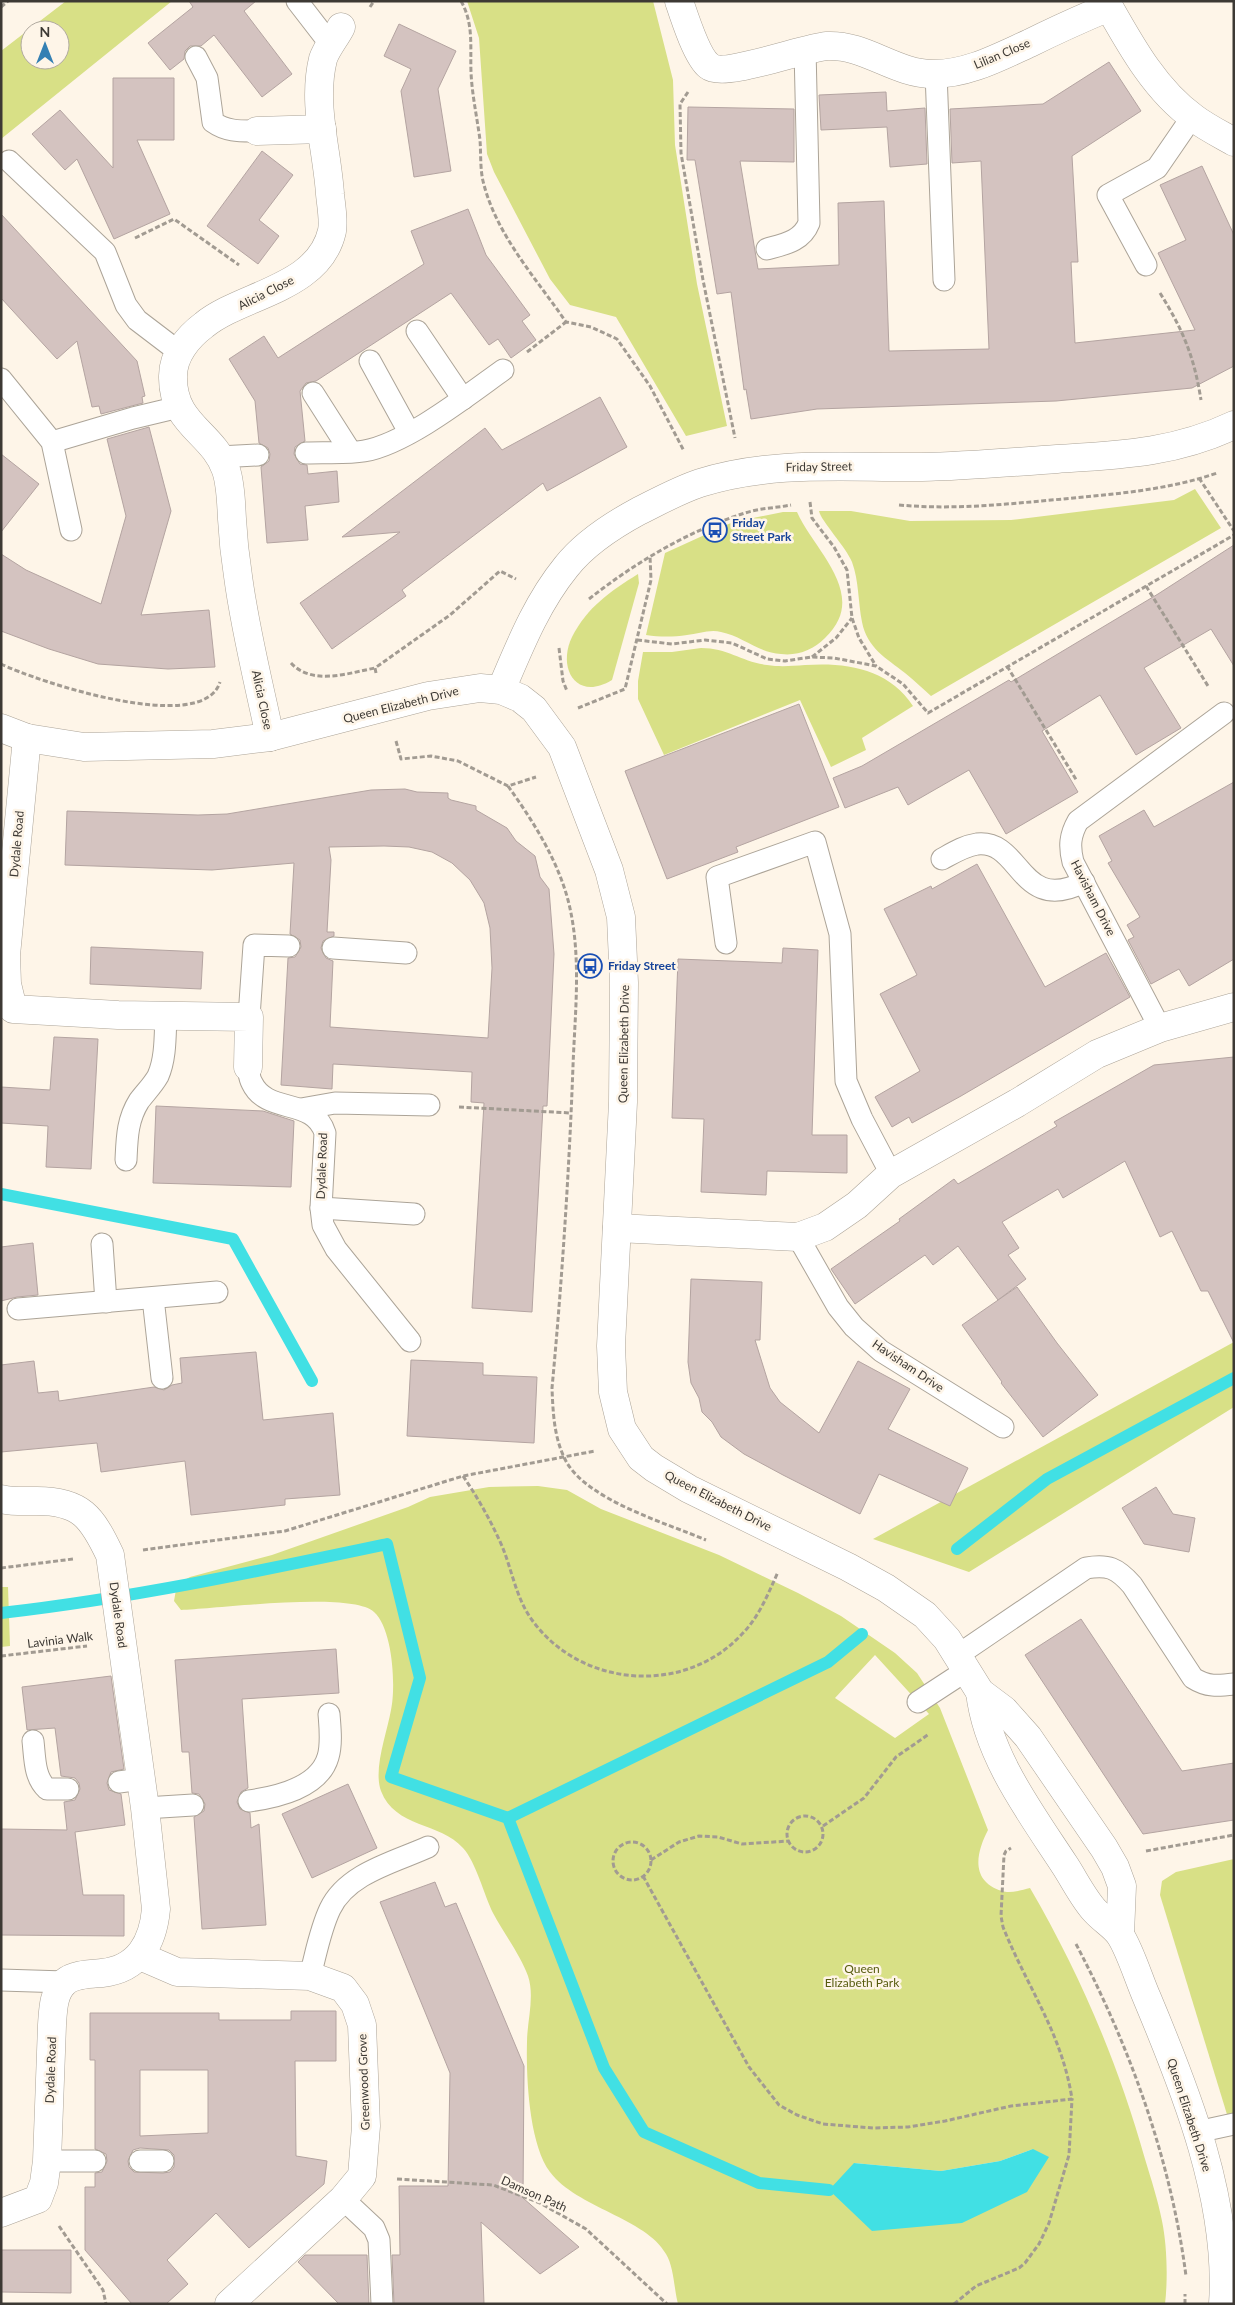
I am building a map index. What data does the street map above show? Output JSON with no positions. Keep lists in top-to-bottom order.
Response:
{
  "streets": {
    "street": [
      "Lilian Close",
      "Alicia Close",
      "Friday Street",
      "Queen Elizabeth Drive",
      "Dydale Road",
      "Greenwood Grove"
    ],
    "lane": ["Havisham Drive"],
    "path": ["Lavinia Walk", "Damson Path"]
  },
  "crossings": [
    ["Alicia Close", "Queen Elizabeth Drive"],
    ["Friday Street", "Queen Elizabeth Drive"],
    ["Queen Elizabeth Drive", "Dydale Road"],
    ["Dydale Road", "Lavinia Walk"],
    ["Dydale Road", "Greenwood Grove"],
    ["Greenwood Grove", "Damson Path"]
  ],
  "parks": ["Queen Elizabeth Park"],
  "places": {
    "bus stop": ["Friday Street Park", "Friday Street"]
  },
  "north": "top"
}
